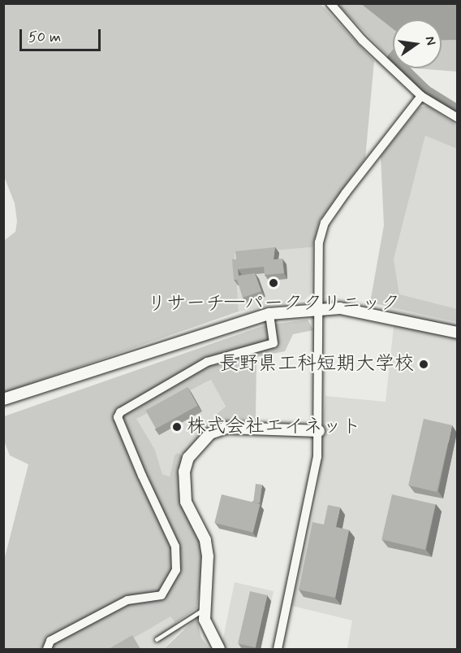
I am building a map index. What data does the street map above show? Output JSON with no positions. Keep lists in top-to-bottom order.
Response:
{
  "places": ["リサーチ―パーククリニック", "長野県工科短期大学校", "株式会社エイネット"],
  "scale_bar": "50 m",
  "north": "right"
}
